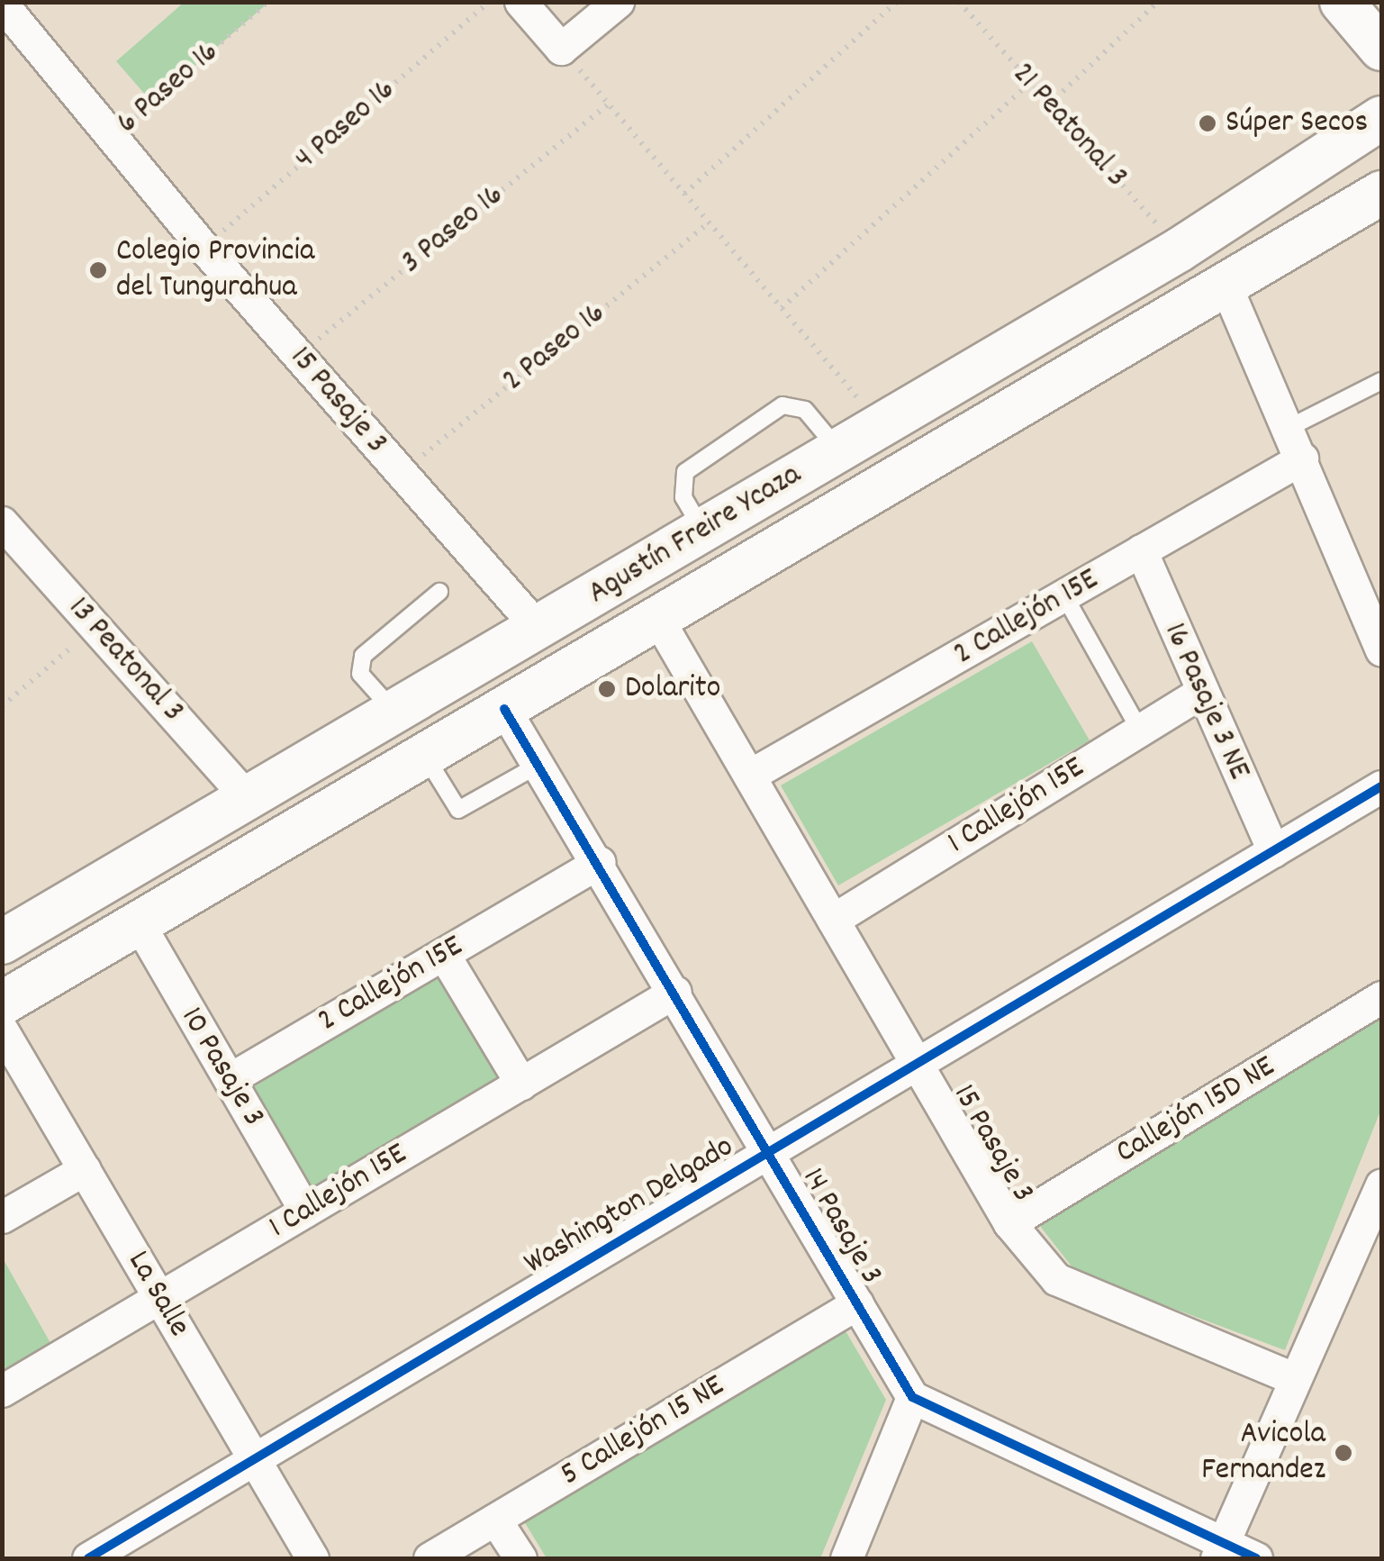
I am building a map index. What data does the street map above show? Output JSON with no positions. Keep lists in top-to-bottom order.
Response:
{
  "streets": {
    "main road": ["Agustín Freire Ycaza"],
    "street": [
      "15 Pasaje 3",
      "2 Callejón 15E",
      "13 Peatonal 3",
      "16 Pasaje 3 NE",
      "1 Callejón 15E",
      "10 Pasaje 3",
      "Callejón 15D NE",
      "Washington Delgado",
      "14 Pasaje 3",
      "La Salle",
      "5 Callejón 15 NE"
    ],
    "path": [
      "6 Paseo 16",
      "4 Paseo 16",
      "21 Peatonal 3",
      "3 Paseo 16",
      "2 Paseo 16"
    ]
  },
  "crossings": [
    ["6 Paseo 16", "15 Pasaje 3"],
    ["4 Paseo 16", "15 Pasaje 3"],
    ["21 Peatonal 3", "Agustín Freire Ycaza"],
    ["3 Paseo 16", "15 Pasaje 3"],
    ["2 Paseo 16", "15 Pasaje 3"],
    ["15 Pasaje 3", "Agustín Freire Ycaza"],
    ["15 Pasaje 3", "2 Callejón 15E"],
    ["15 Pasaje 3", "1 Callejón 15E"],
    ["15 Pasaje 3", "Callejón 15D NE"],
    ["15 Pasaje 3", "Washington Delgado"],
    ["Agustín Freire Ycaza", "13 Peatonal 3"],
    ["Agustín Freire Ycaza", "10 Pasaje 3"],
    ["Agustín Freire Ycaza", "14 Pasaje 3"],
    ["2 Callejón 15E", "16 Pasaje 3 NE"],
    ["2 Callejón 15E", "10 Pasaje 3"],
    ["2 Callejón 15E", "14 Pasaje 3"],
    ["16 Pasaje 3 NE", "1 Callejón 15E"],
    ["16 Pasaje 3 NE", "Washington Delgado"],
    ["1 Callejón 15E", "10 Pasaje 3"],
    ["1 Callejón 15E", "14 Pasaje 3"],
    ["1 Callejón 15E", "La Salle"],
    ["Washington Delgado", "14 Pasaje 3"],
    ["Washington Delgado", "La Salle"],
    ["14 Pasaje 3", "5 Callejón 15 NE"]
  ],
  "places": [
    "Súper Secos",
    "Colegio Provincia del Tungurahua",
    "Dolarito",
    "Avicola Fernandez"
  ]
}
